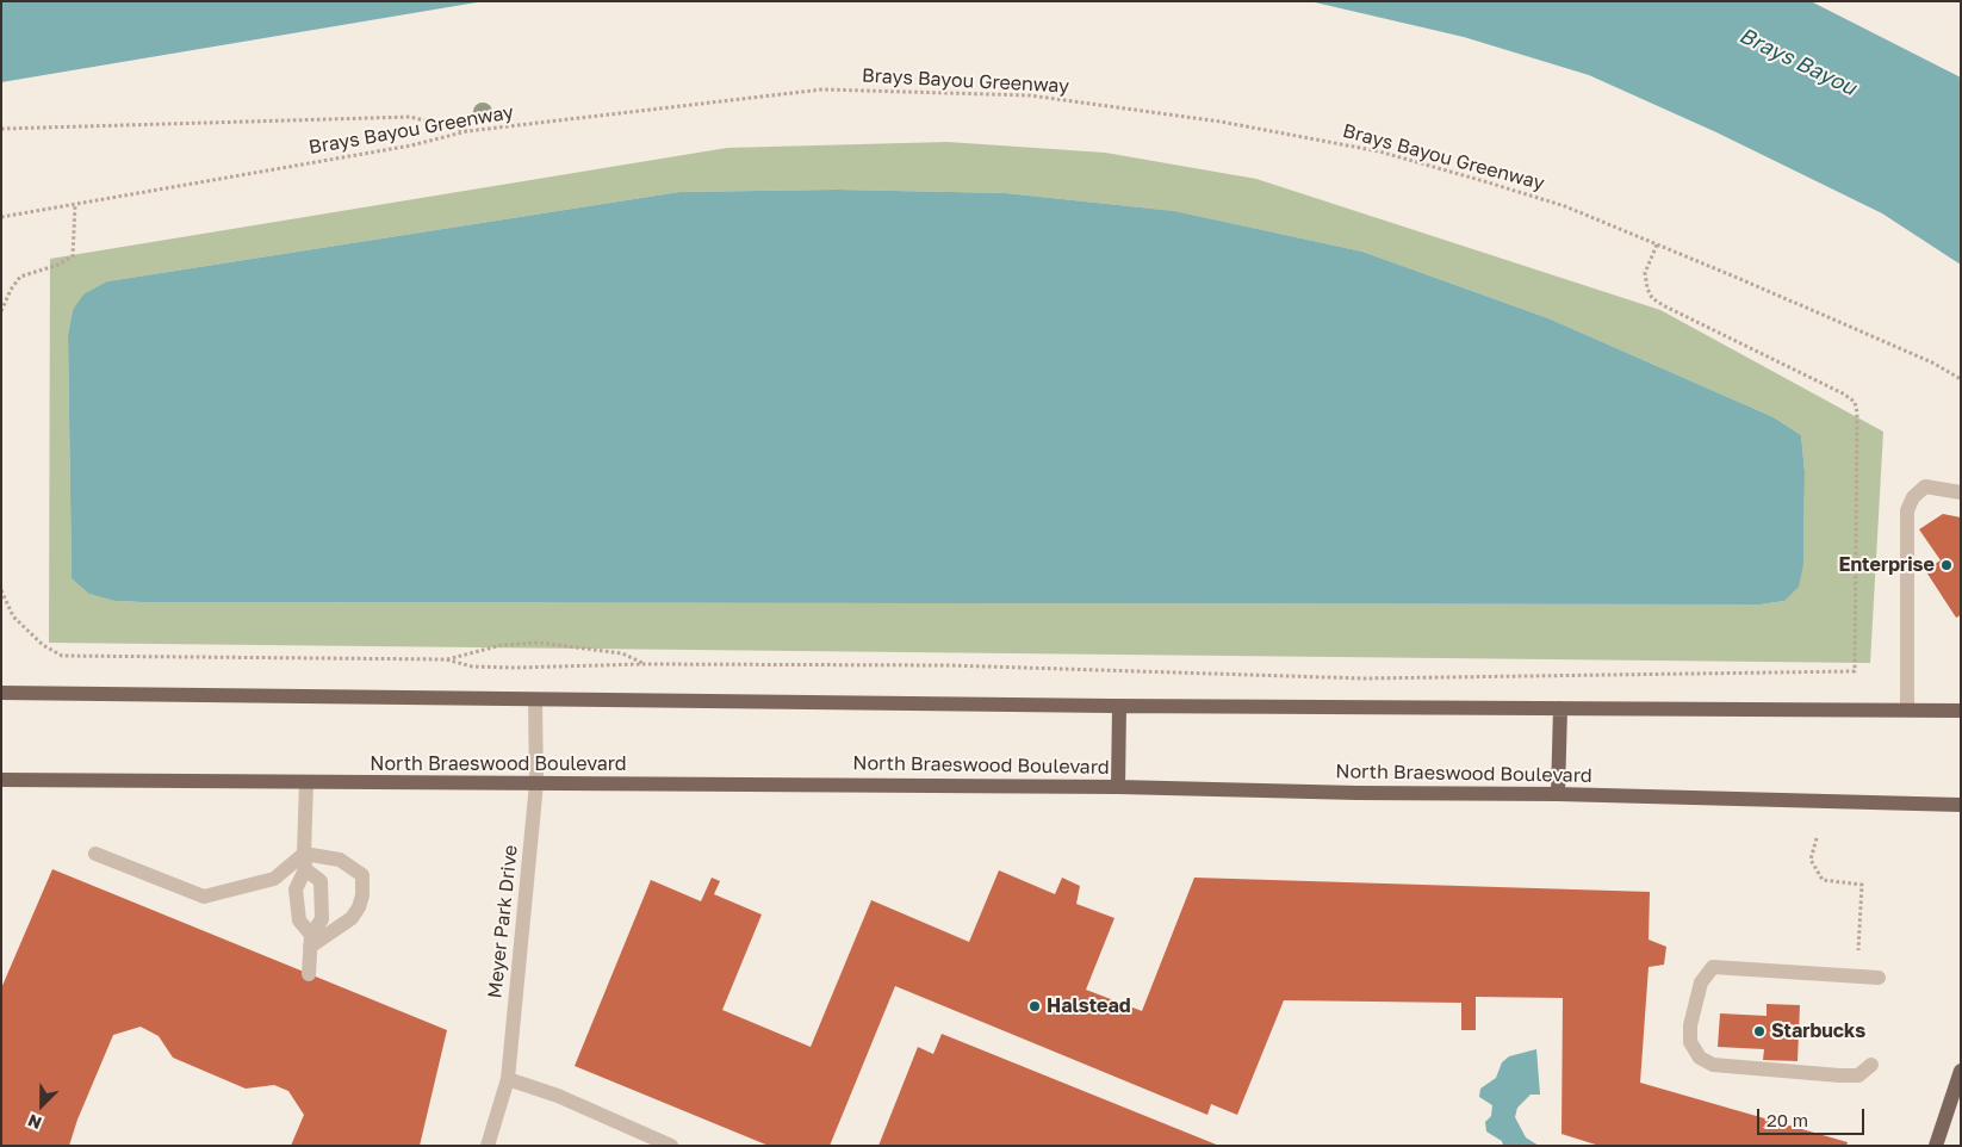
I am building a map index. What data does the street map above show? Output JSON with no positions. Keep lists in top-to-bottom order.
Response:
{
  "streets": {
    "main road": ["North Braeswood Boulevard"],
    "street": ["Meyer Park Drive"],
    "path": ["Brays Bayou Greenway"]
  },
  "crossings": [
    ["North Braeswood Boulevard", "Meyer Park Drive"]
  ],
  "water": ["Brays Bayou"],
  "places": ["Enterprise", "Halstead", "Starbucks"],
  "scale_bar": "20 m",
  "north": "bottom left"
}
